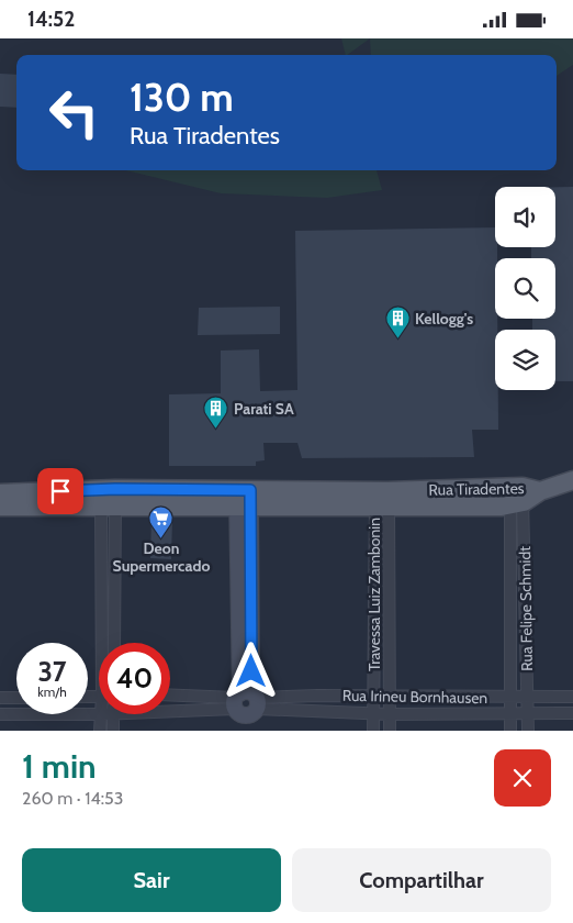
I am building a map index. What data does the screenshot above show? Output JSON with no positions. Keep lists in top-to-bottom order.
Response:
{
  "streets": {
    "main road": ["Rua Tiradentes"],
    "street": ["Travessa Luiz Zambonin", "Rua Felipe Schmidt", "Rua Irineu Bornhausen"]
  },
  "crossings": [
    ["Rua Tiradentes", "Travessa Luiz Zambonin"],
    ["Rua Tiradentes", "Rua Felipe Schmidt"],
    ["Travessa Luiz Zambonin", "Rua Irineu Bornhausen"],
    ["Rua Felipe Schmidt", "Rua Irineu Bornhausen"]
  ],
  "places": {
    "building": ["Kellogg's", "Parati SA"],
    "supermarket": ["Deon Supermercado"]
  },
  "page": {
    "status": "14:52",
    "turn": ["130 m", "Rua Tiradentes"],
    "speed": "37 km/h",
    "limit": "40",
    "heading": ["1 min", "260 m · 14:53"],
    "buttons": ["Sair", "Compartilhar"]
  }
}
